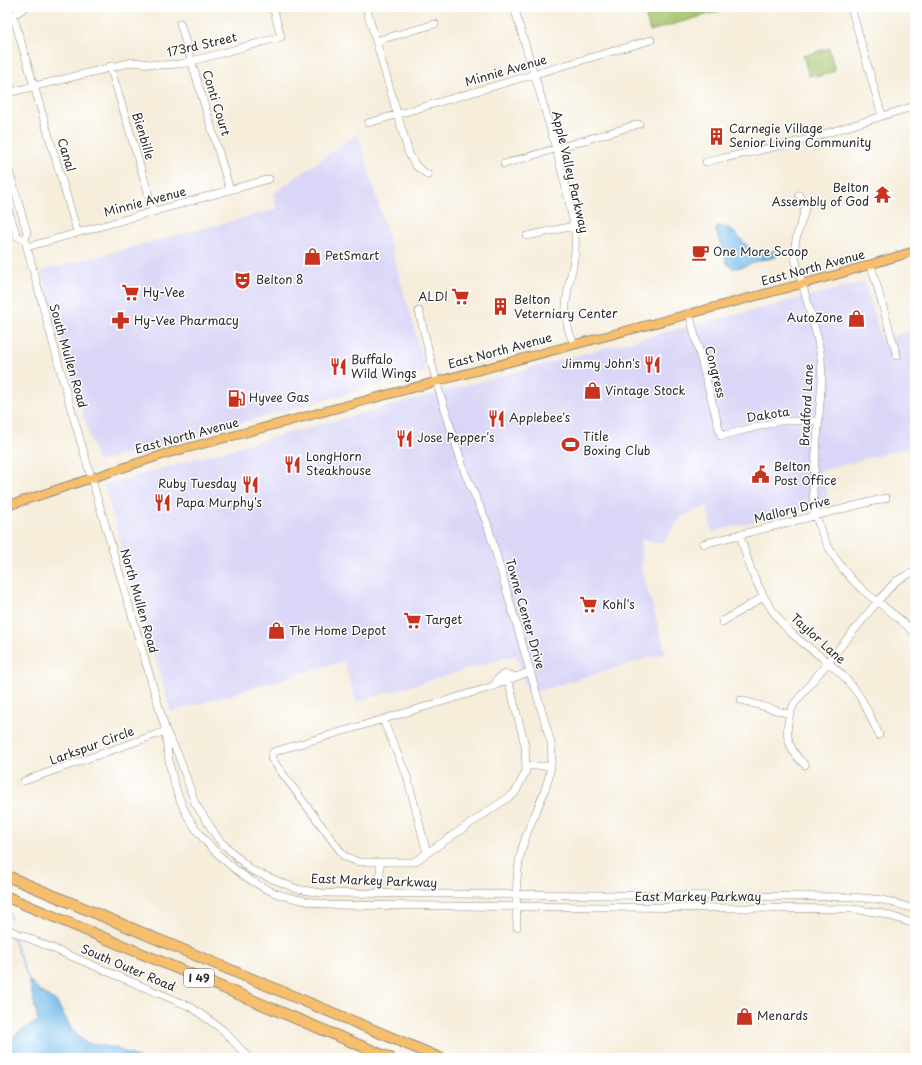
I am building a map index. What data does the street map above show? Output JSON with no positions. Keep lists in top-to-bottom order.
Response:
{
  "streets": {
    "highway": ["I 49"],
    "main road": ["East North Avenue"],
    "street": [
      "173rd Street",
      "Minnie Avenue",
      "Conti Court",
      "Bienbille",
      "Canal",
      "Apple Valley Parkway",
      "South Mullen Road",
      "Congress",
      "Bradford Lane",
      "Dakota",
      "Mallory Drive",
      "North Mullen Road",
      "Towne Center Drive",
      "Taylor Lane",
      "Larkspur Circle",
      "East Markey Parkway",
      "South Outer Road"
    ]
  },
  "crossings": [
    ["173rd Street", "Conti Court"],
    ["173rd Street", "Bienbille"],
    ["173rd Street", "Canal"],
    ["Minnie Avenue", "Conti Court"],
    ["Minnie Avenue", "Bienbille"],
    ["Minnie Avenue", "Canal"],
    ["Minnie Avenue", "Apple Valley Parkway"],
    ["Minnie Avenue", "South Mullen Road"],
    ["Apple Valley Parkway", "East North Avenue"],
    ["East North Avenue", "South Mullen Road"],
    ["East North Avenue", "Congress"],
    ["East North Avenue", "Bradford Lane"],
    ["East North Avenue", "North Mullen Road"],
    ["East North Avenue", "Towne Center Drive"],
    ["South Mullen Road", "North Mullen Road"],
    ["Congress", "Dakota"],
    ["Bradford Lane", "Dakota"],
    ["Bradford Lane", "Mallory Drive"],
    ["Mallory Drive", "Taylor Lane"],
    ["North Mullen Road", "Larkspur Circle"],
    ["North Mullen Road", "East Markey Parkway"],
    ["Towne Center Drive", "East Markey Parkway"],
    ["Larkspur Circle", "East Markey Parkway"]
  ],
  "places": {
    "building": ["Carnegie Village Senior Living Community", "Belton Veterniary Center"],
    "temple": ["Belton Assembly of God"],
    "cafe": ["One More Scoop"],
    "shop": [
      "PetSmart",
      "AutoZone",
      "Vintage Stock",
      "The Home Depot",
      "Menards"
    ],
    "theatre": ["Belton 8"],
    "supermarket": [
      "Hy-Vee",
      "ALDI",
      "Kohl's",
      "Target"
    ],
    "pharmacy": ["Hy-Vee Pharmacy"],
    "restaurant": [
      "Jimmy John's",
      "Buffalo Wild Wings",
      "Applebee's",
      "Jose Pepper's",
      "LongHorn Steakhouse",
      "Ruby Tuesday",
      "Papa Murphy's"
    ],
    "fuel station": ["Hyvee Gas"],
    "sports": ["Title Boxing Club"],
    "public building": ["Belton Post Office"]
  }
}
